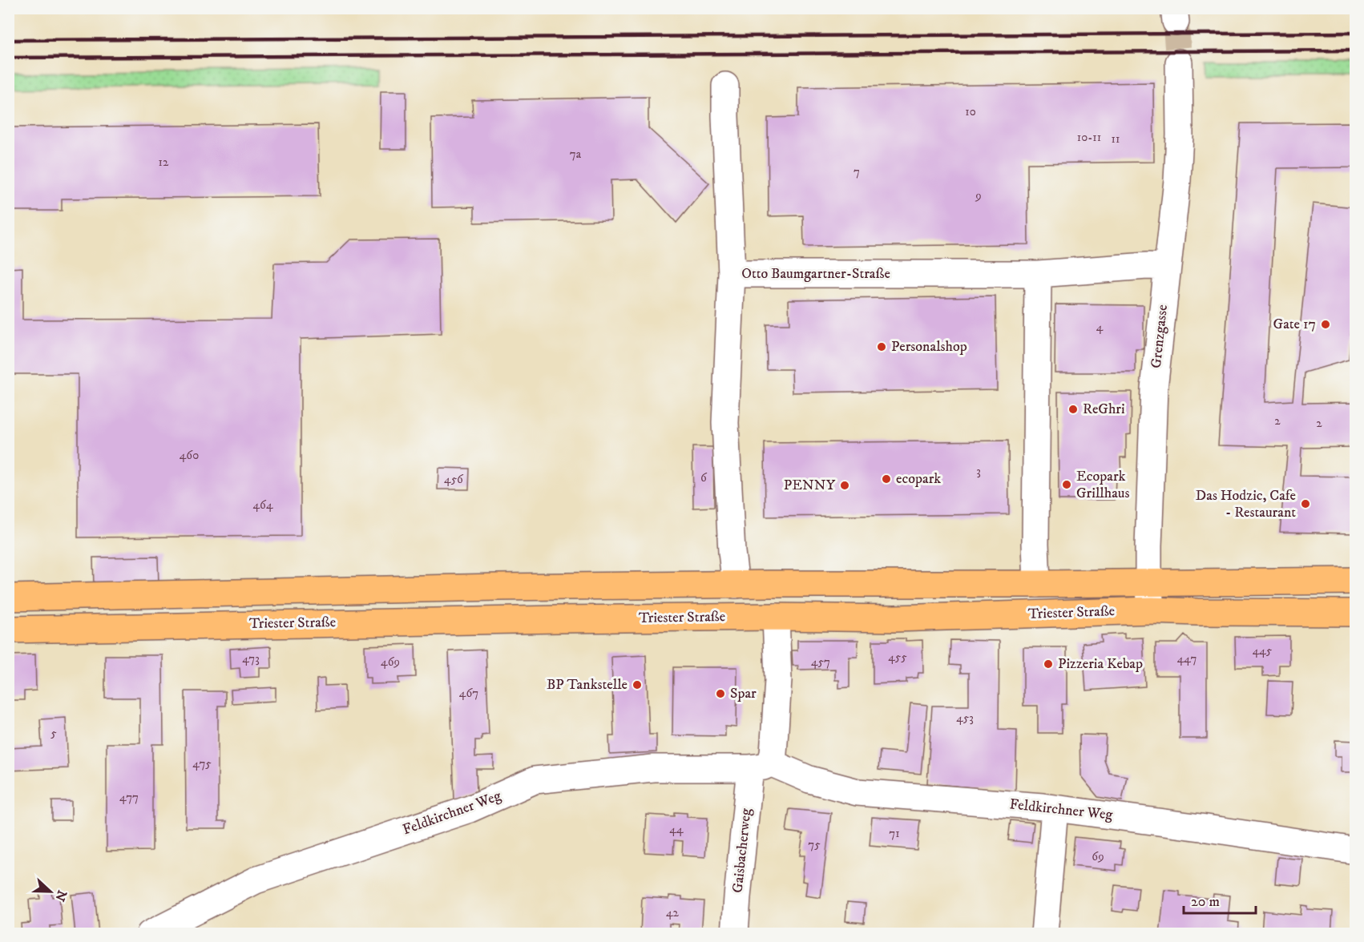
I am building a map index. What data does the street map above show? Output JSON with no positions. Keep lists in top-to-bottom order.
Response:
{
  "streets": {
    "main road": ["Triester Straße"],
    "street": [
      "Otto Baumgartner-Straße",
      "Grenzgasse",
      "Feldkirchner Weg",
      "Gaisbacherweg"
    ]
  },
  "crossings": [
    ["Otto Baumgartner-Straße", "Grenzgasse"],
    ["Otto Baumgartner-Straße", "Triester Straße"],
    ["Grenzgasse", "Triester Straße"],
    ["Feldkirchner Weg", "Gaisbacherweg"]
  ],
  "places": [
    "Gate 17",
    "Personalshop",
    "ReGhri",
    "ecopark",
    "Ecopark Grillhaus",
    "PENNY",
    "Das Hodzic, Cafe - Restaurant",
    "Pizzeria Kebap",
    "BP Tankstelle",
    "Spar"
  ],
  "house_numbers": [
    "10",
    "10-11",
    "11",
    "7a",
    "12",
    "7",
    "9",
    "4",
    "2",
    "2",
    "460",
    "3",
    "6",
    "456",
    "464",
    "445",
    "455",
    "473",
    "447",
    "469",
    "457",
    "467",
    "453",
    "5",
    "475",
    "477",
    "44",
    "71",
    "75",
    "69",
    "42"
  ],
  "scale_bar": "20 m",
  "north": "right"
}
